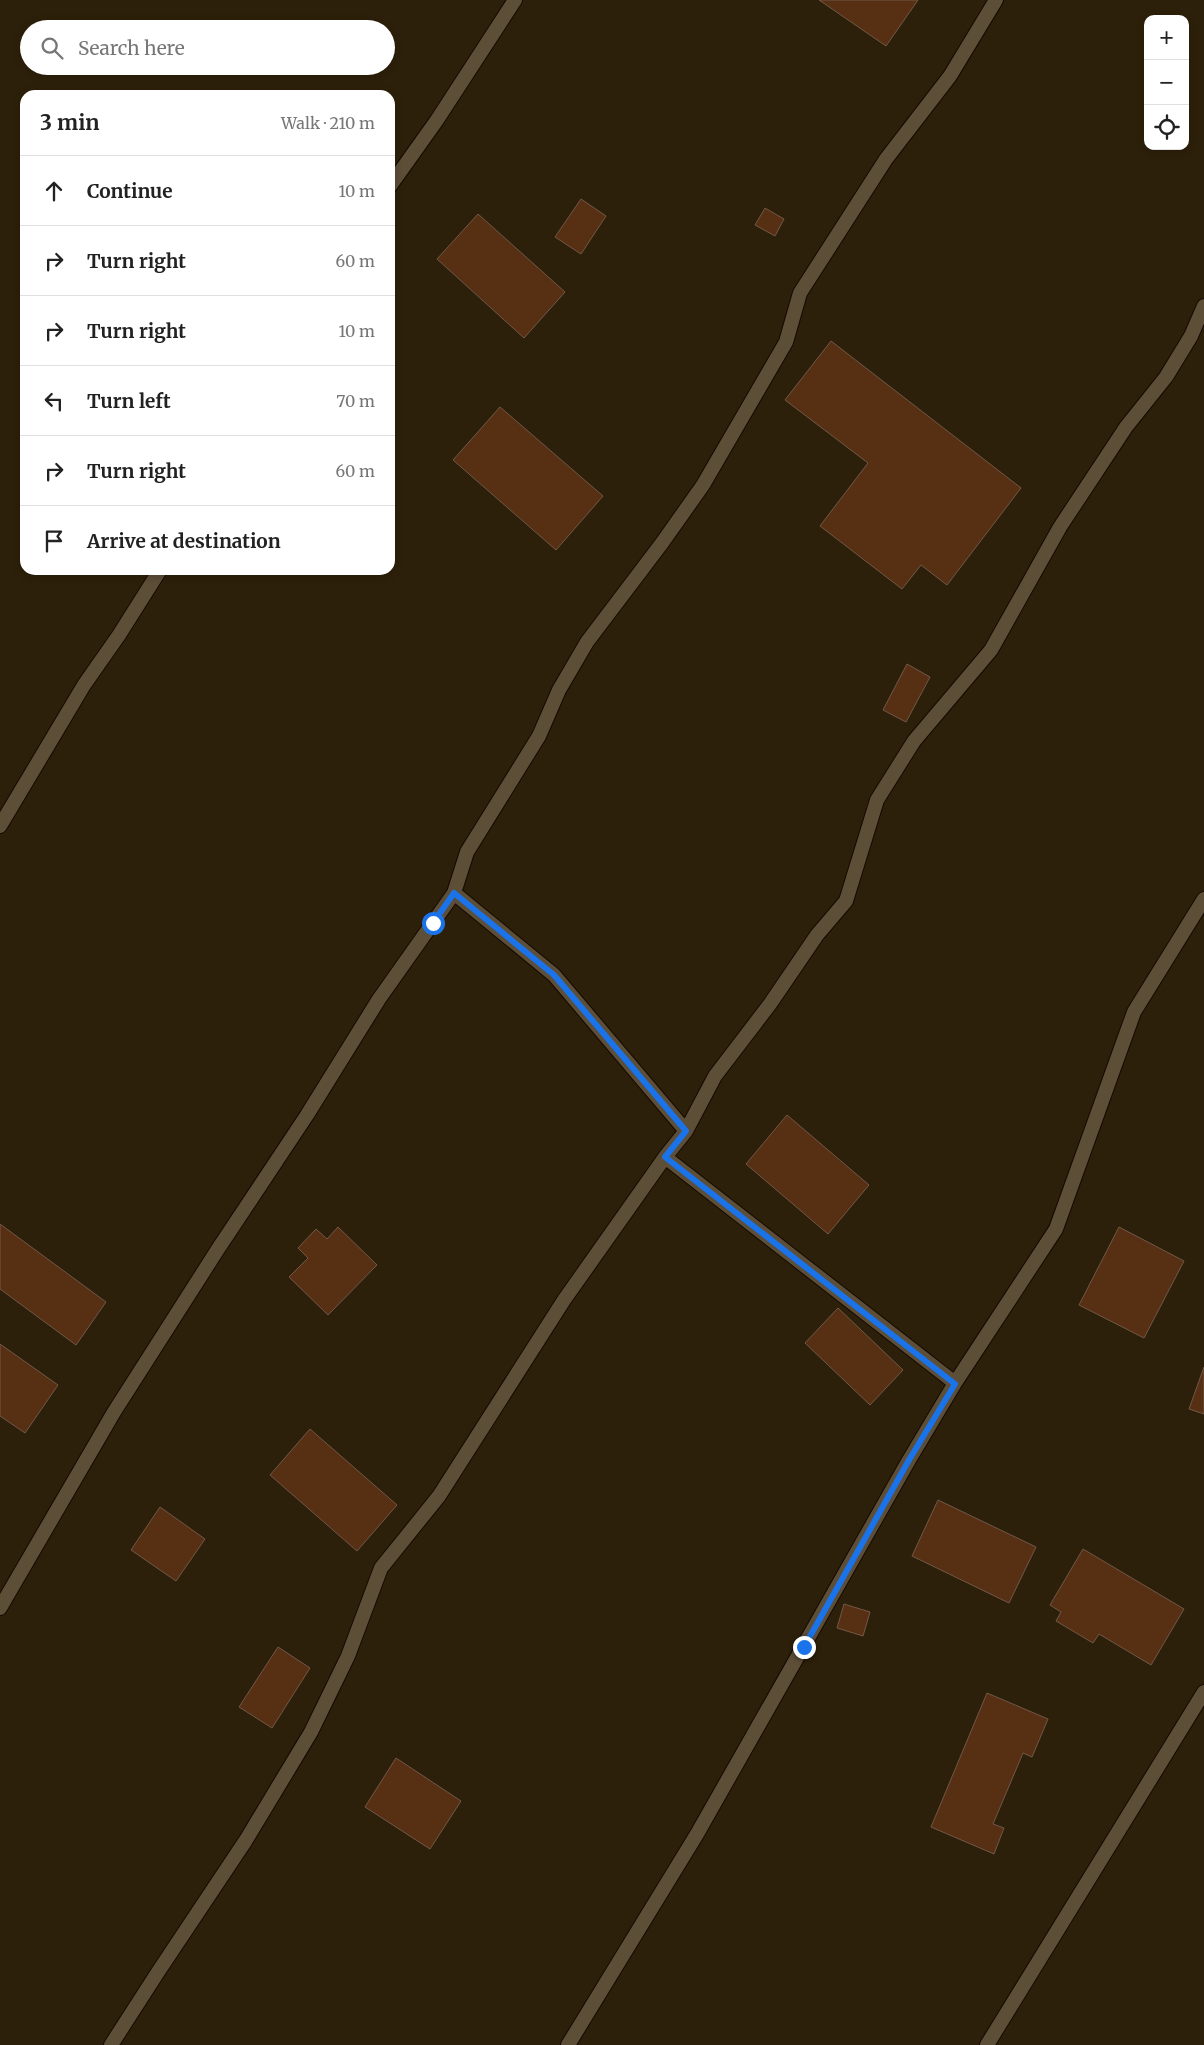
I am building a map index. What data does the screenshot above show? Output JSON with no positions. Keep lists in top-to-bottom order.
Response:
{
  "page": {
    "map_buttons": ["+", "−"],
    "search": "Search here",
    "heading": ["3 min", "Walk · 210 m"],
    "list": [
      ["Continue", "10 m"],
      ["Turn right", "60 m"],
      ["Turn right", "10 m"],
      ["Turn left", "70 m"],
      ["Turn right", "60 m"],
      "Arrive at destination"
    ]
  }
}
